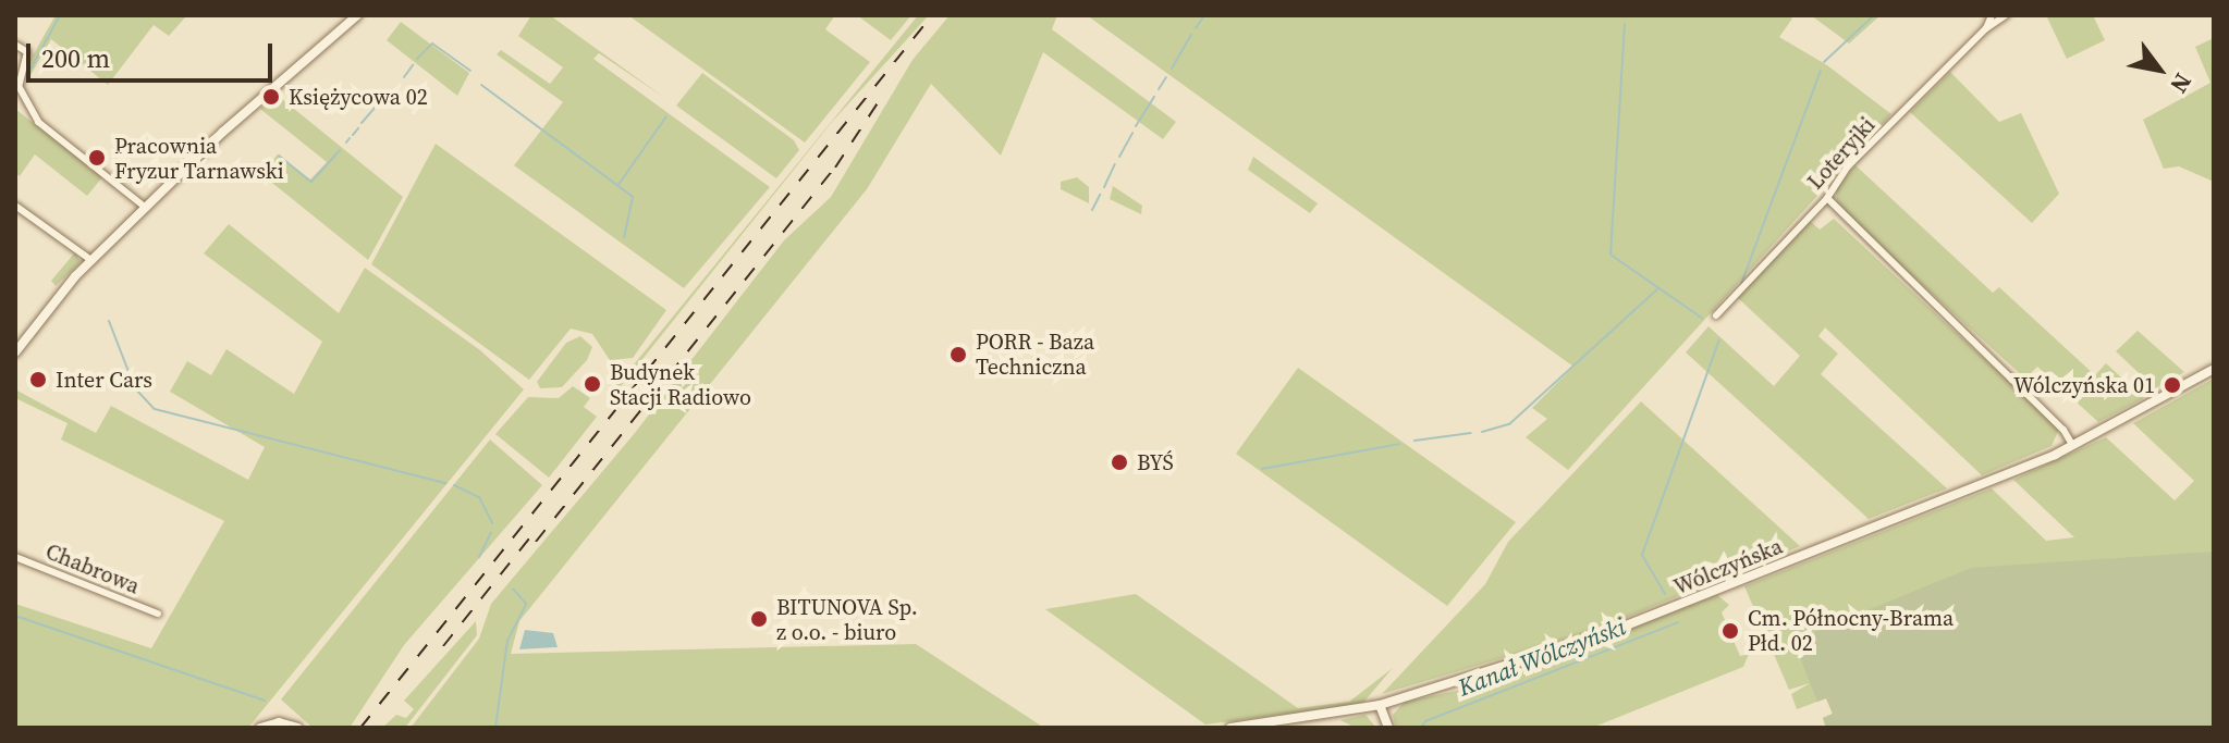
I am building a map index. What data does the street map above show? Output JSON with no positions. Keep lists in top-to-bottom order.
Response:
{
  "streets": {
    "street": ["Loteryjki", "Wólczyńska", "Chabrowa"]
  },
  "water": ["Kanał Wólczyński"],
  "places": [
    "Księżycowa 02",
    "Pracownia Fryzur Tarnawski",
    "PORR - Baza Techniczna",
    "Inter Cars",
    "Budynek Stacji Radiowo",
    "Wólczyńska 01",
    "BYŚ",
    "BITUNOVA Sp. z o.o. - biuro",
    "Cm. Północny-Brama Płd. 02"
  ],
  "scale_bar": "200 m",
  "north": "bottom right"
}
